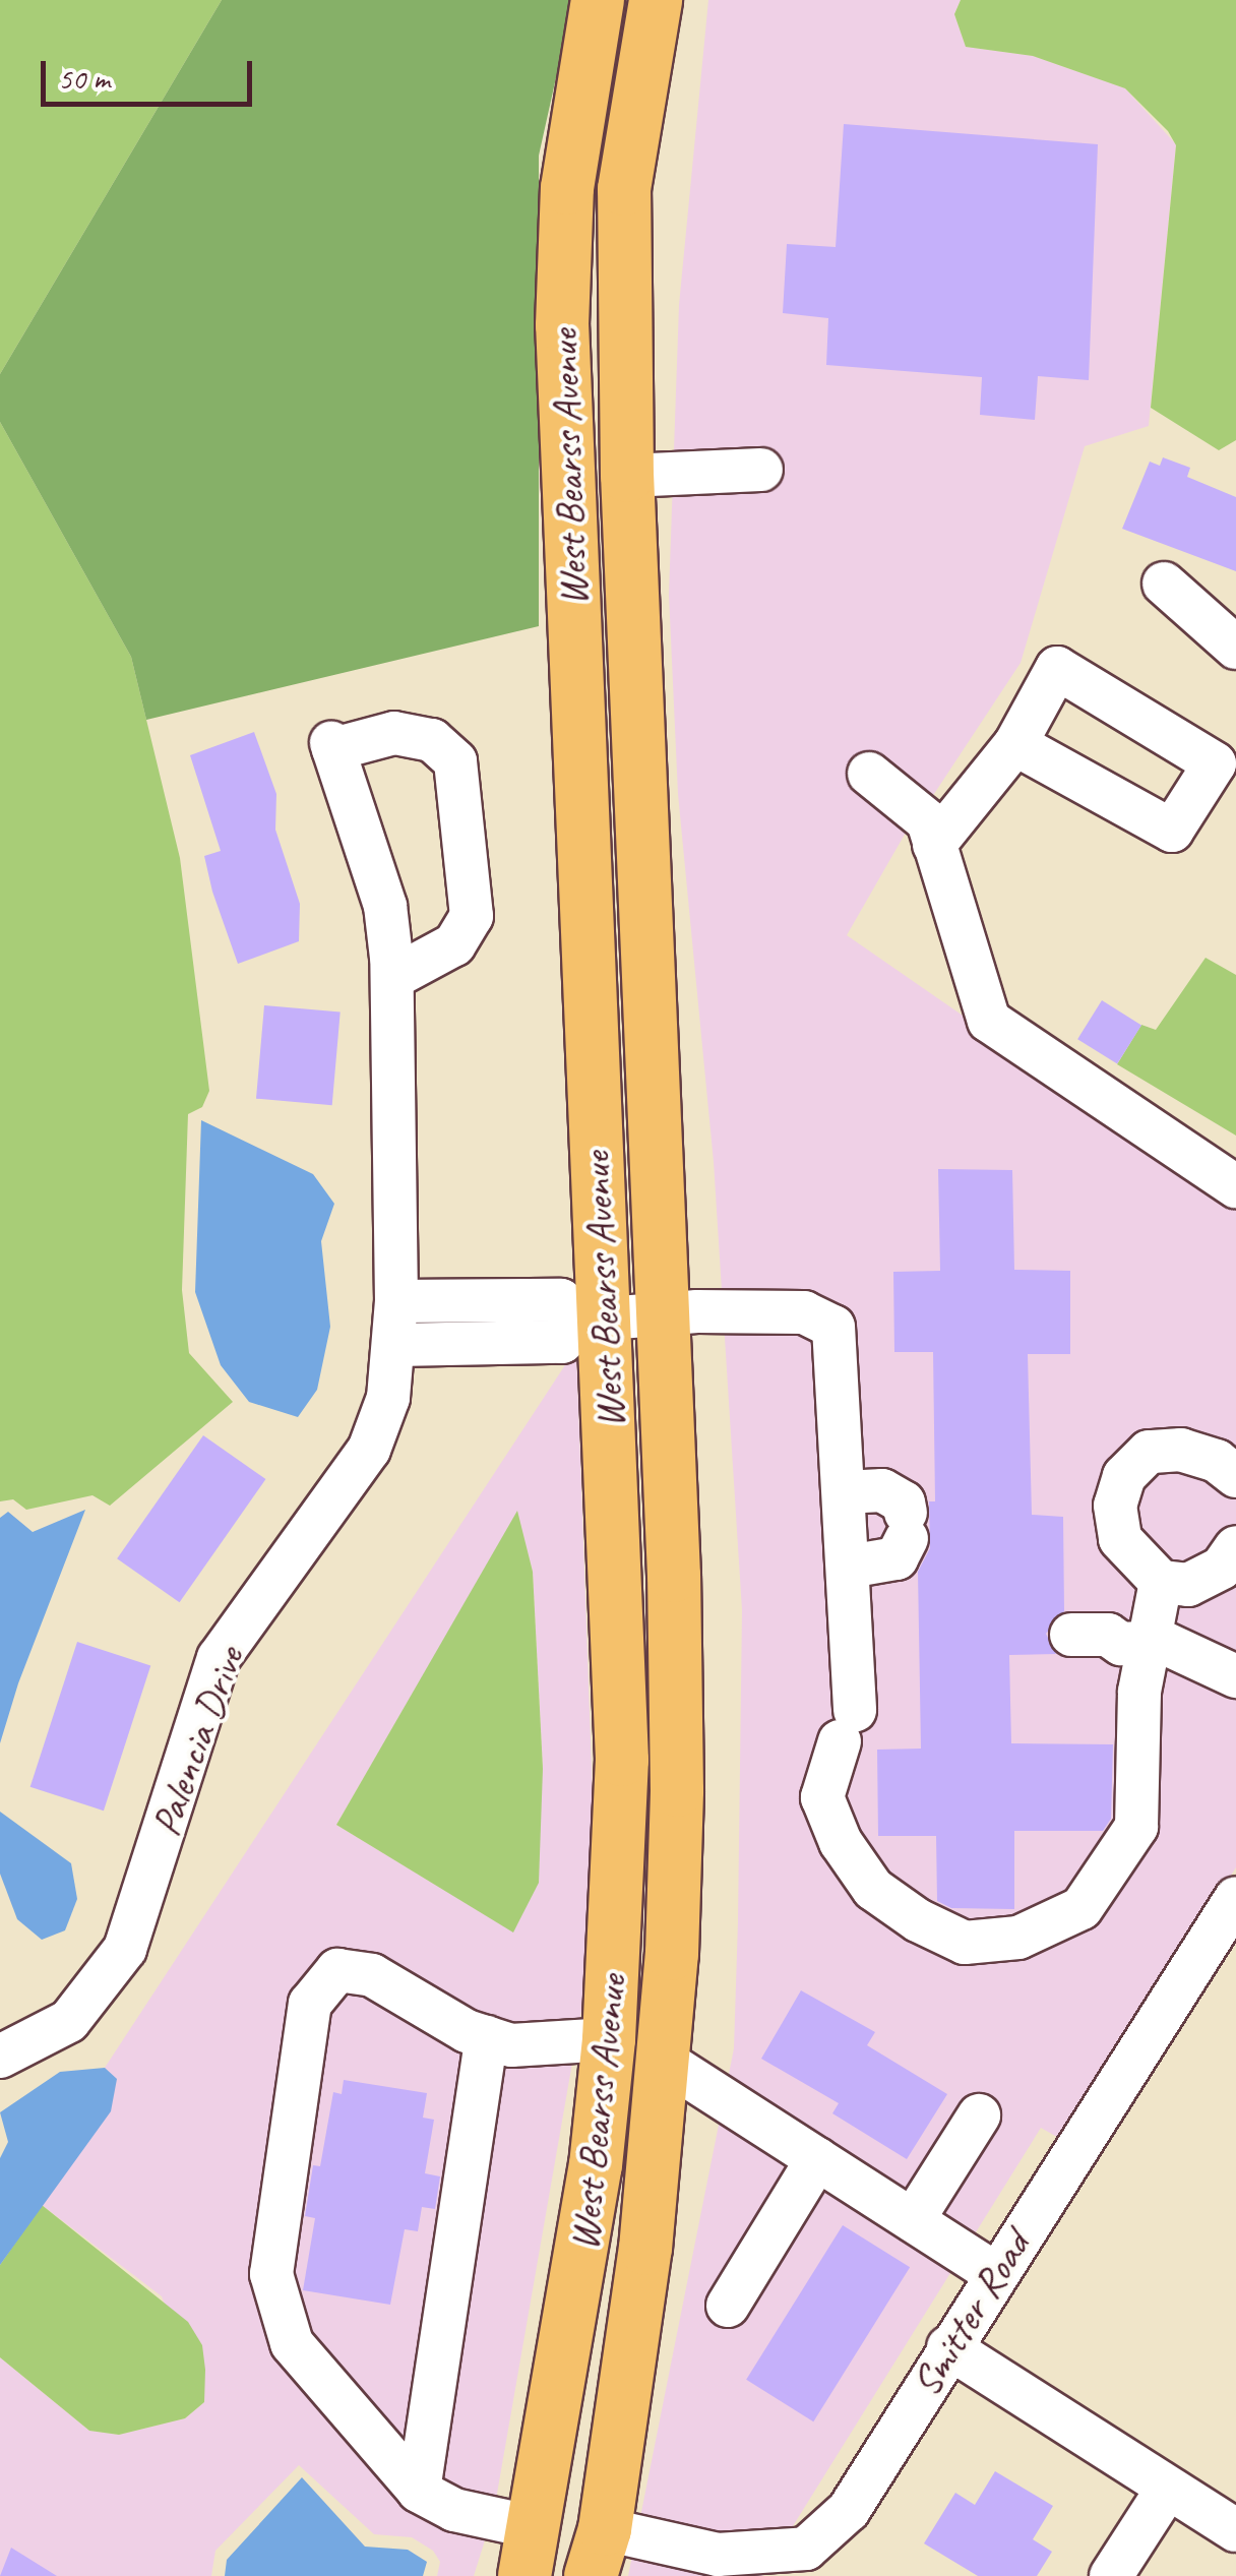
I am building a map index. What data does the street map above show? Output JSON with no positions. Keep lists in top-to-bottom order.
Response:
{
  "streets": {
    "main road": ["West Bearss Avenue"],
    "street": ["Palencia Drive", "Smitter Road"]
  },
  "crossings": [
    ["West Bearss Avenue", "Smitter Road"]
  ],
  "scale_bar": "50 m"
}
